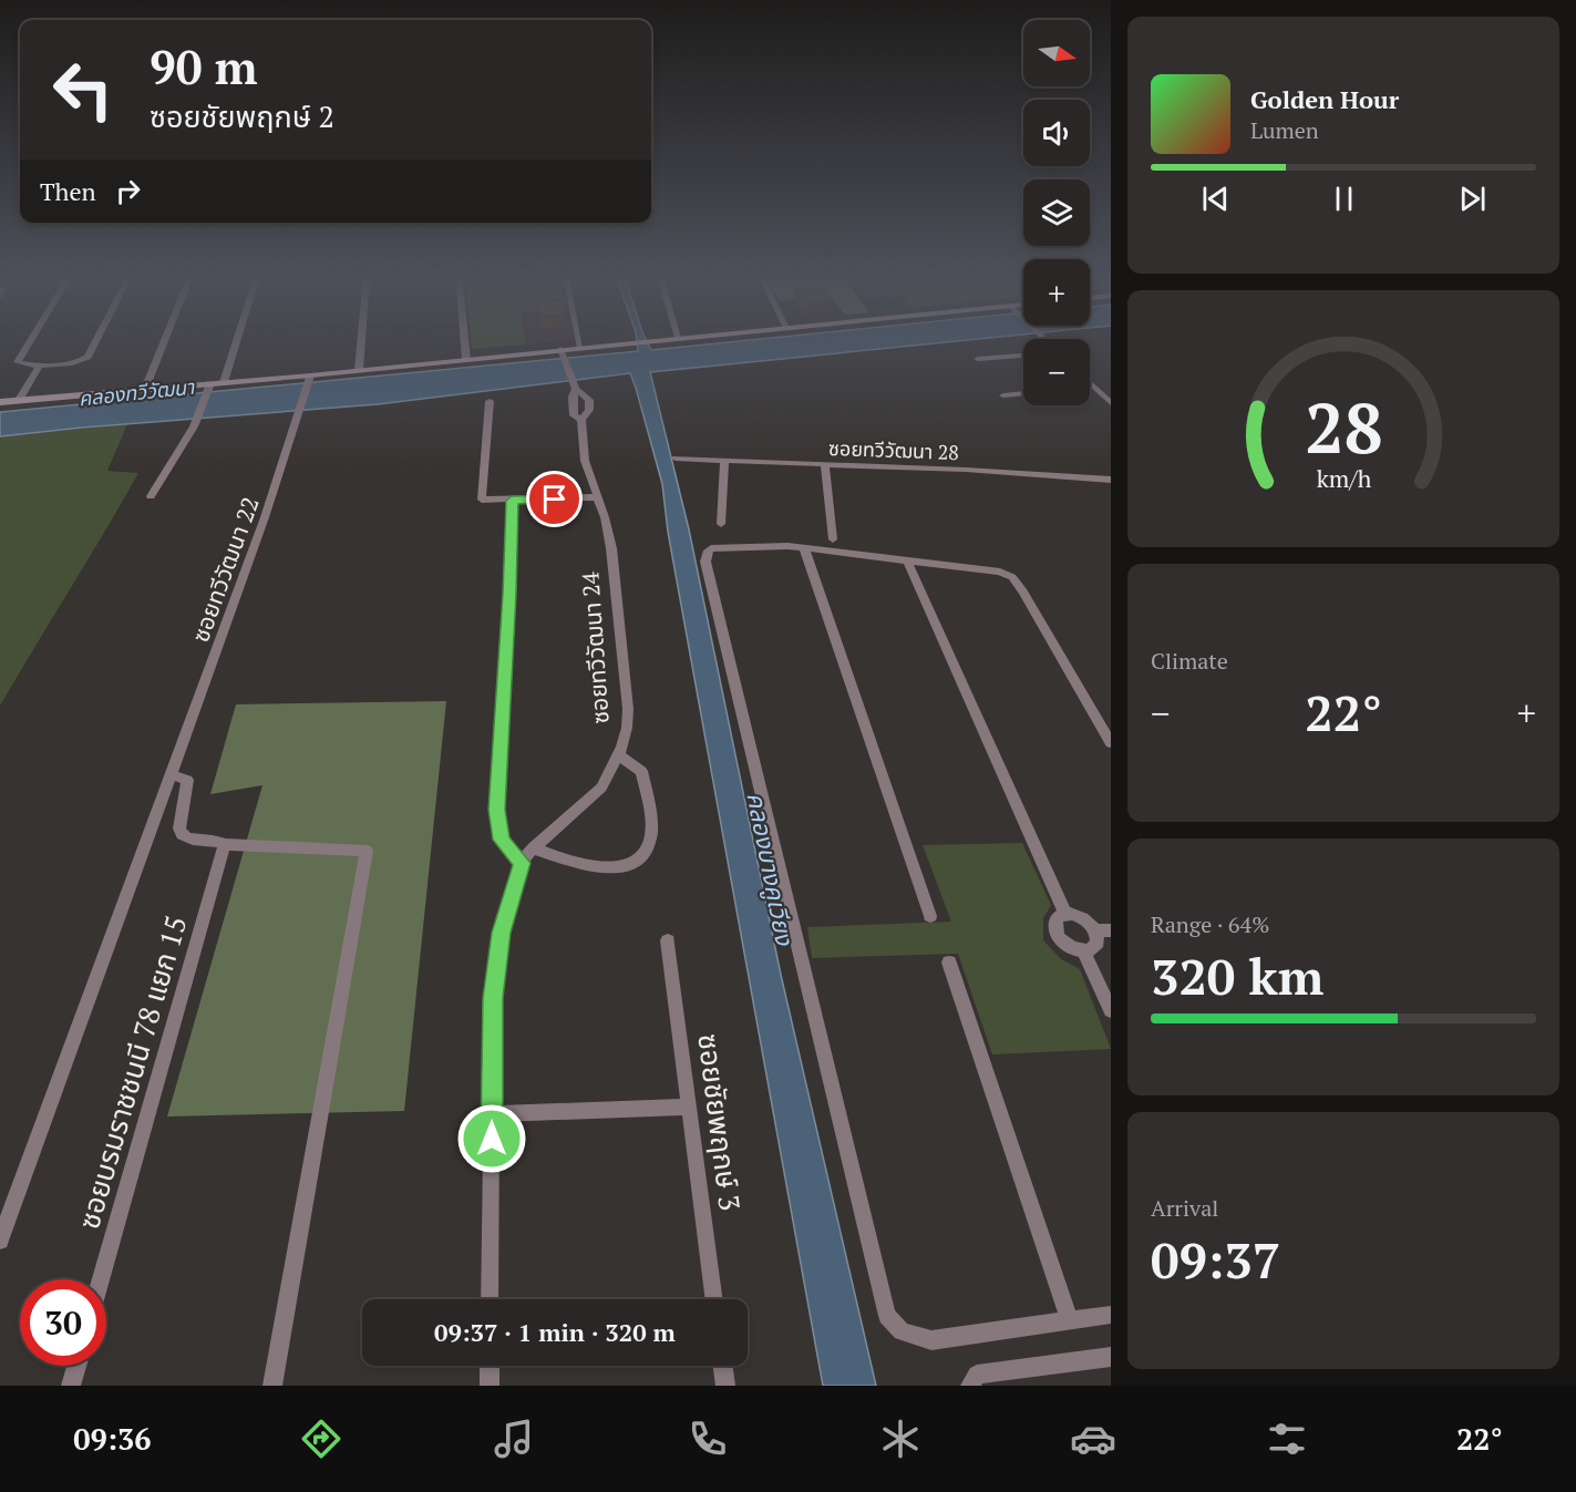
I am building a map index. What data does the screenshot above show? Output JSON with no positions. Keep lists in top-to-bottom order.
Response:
{
  "streets": {
    "street": [
      "ซอยทวีวัฒนา 28",
      "ซอยทวีวัฒนา 22",
      "ซอยทวีวัฒนา 24",
      "ซอยบรมราชชนนี 78 แยก 15",
      "ซอยชัยพฤกษ์ 3"
    ]
  },
  "water": ["คลองทวีวัฒนา", "คลองบางคูเวียง"],
  "north": "right",
  "page": {
    "map_buttons": ["+", "−"],
    "turn": ["90 m", "ซอยชัยพฤกษ์ 2"],
    "song": ["Golden Hour", "Lumen"],
    "then": "Then",
    "tile": [
      "Climate",
      ["Range · 64%", "320 km"],
      ["Arrival", "09:37"]
    ],
    "heat": ["−", "22°", "+"],
    "limit": "30",
    "trip": "09:37 · 1 min · 320 m",
    "tabs": ["09:36", "22°"],
    "gauge": ["28", "km/h"]
  }
}
